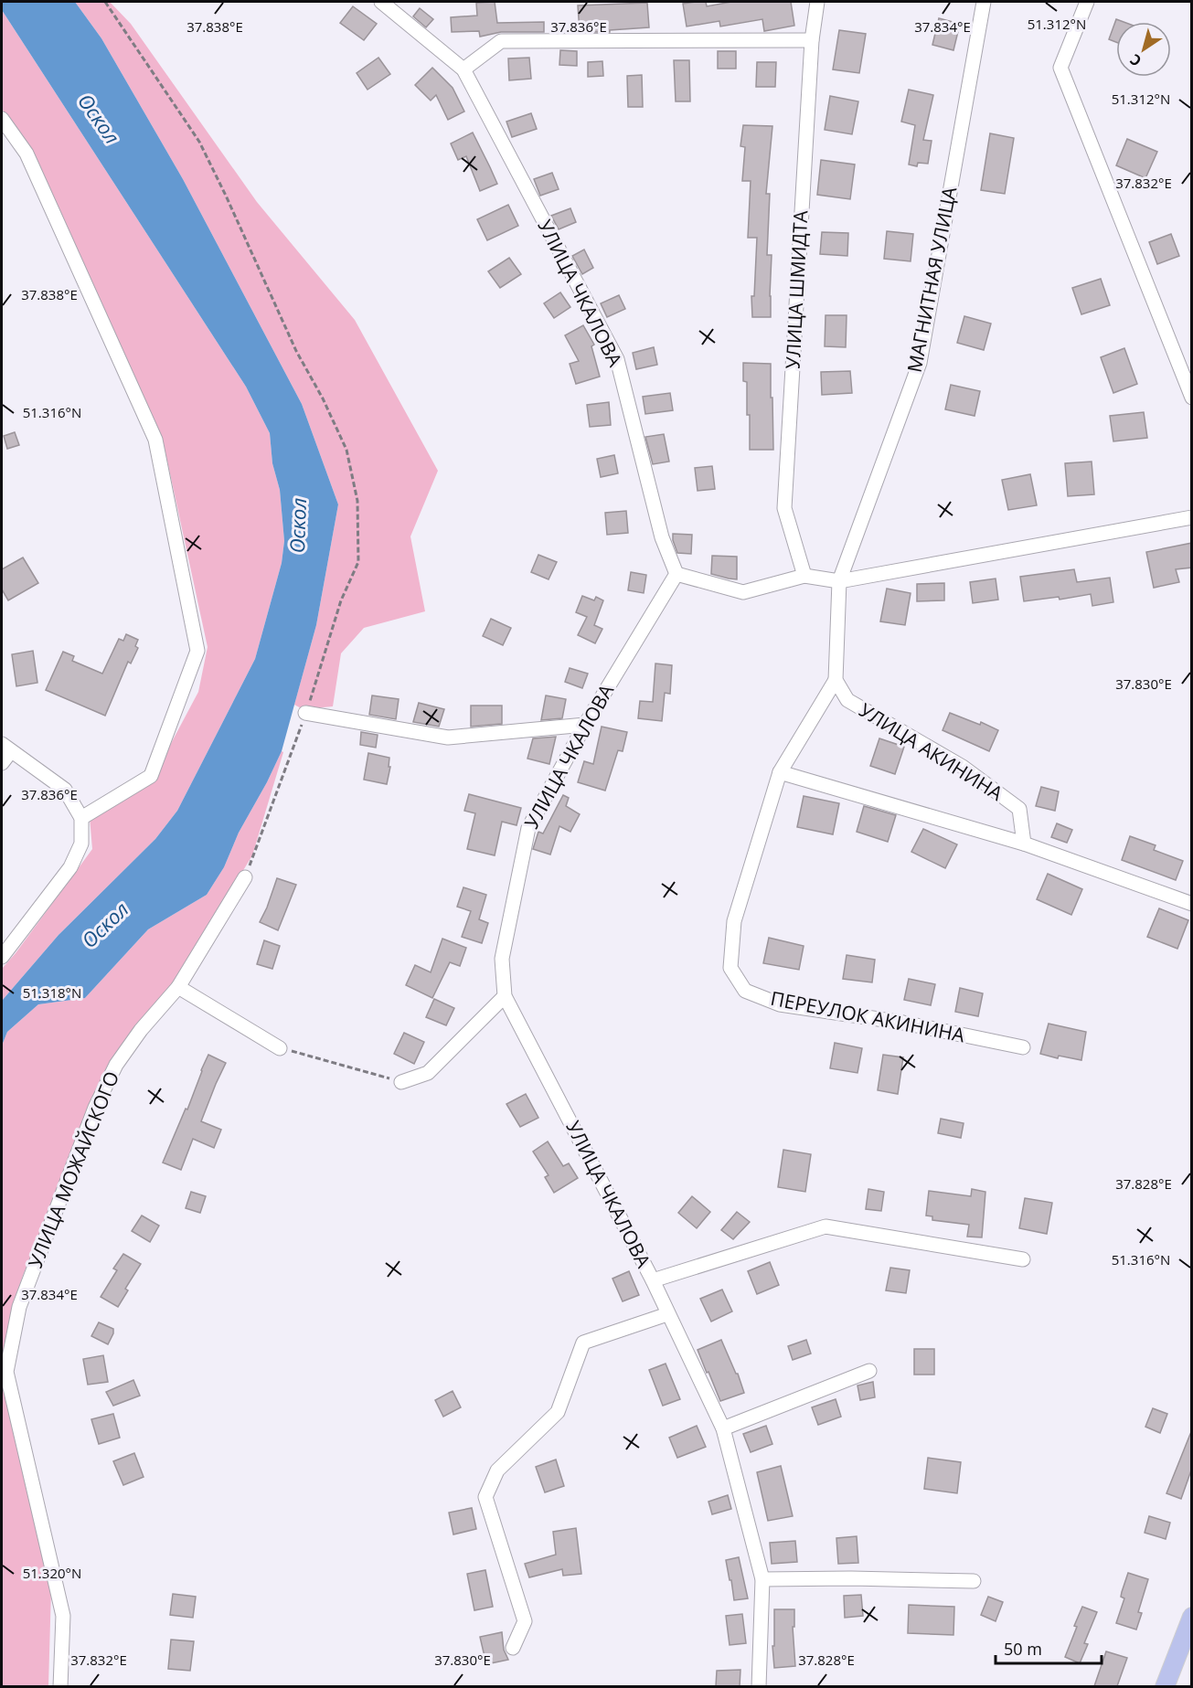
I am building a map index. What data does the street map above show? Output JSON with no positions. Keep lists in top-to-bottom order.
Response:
{
  "streets": {
    "street": [
      "МАГНИТНАЯ УЛИЦА",
      "УЛИЦА ШМИДТА",
      "УЛИЦА ЧКАЛОВА",
      "УЛИЦА АКИНИНА",
      "ПЕРЕУЛОК АКИНИНА",
      "УЛИЦА МОЖАЙСКОГО"
    ]
  },
  "crossings": [
    ["УЛИЦА АКИНИНА", "ПЕРЕУЛОК АКИНИНА"]
  ],
  "water": ["Оскол"],
  "scale_bar": "50 m",
  "north": "bottom left",
  "coordinates": [
    "51.312°N",
    "37.838°E",
    "37.836°E",
    "37.834°E",
    "37.832°E",
    "51.316°N",
    "37.830°E",
    "51.318°N",
    "37.828°E",
    "51.320°N"
  ]
}
